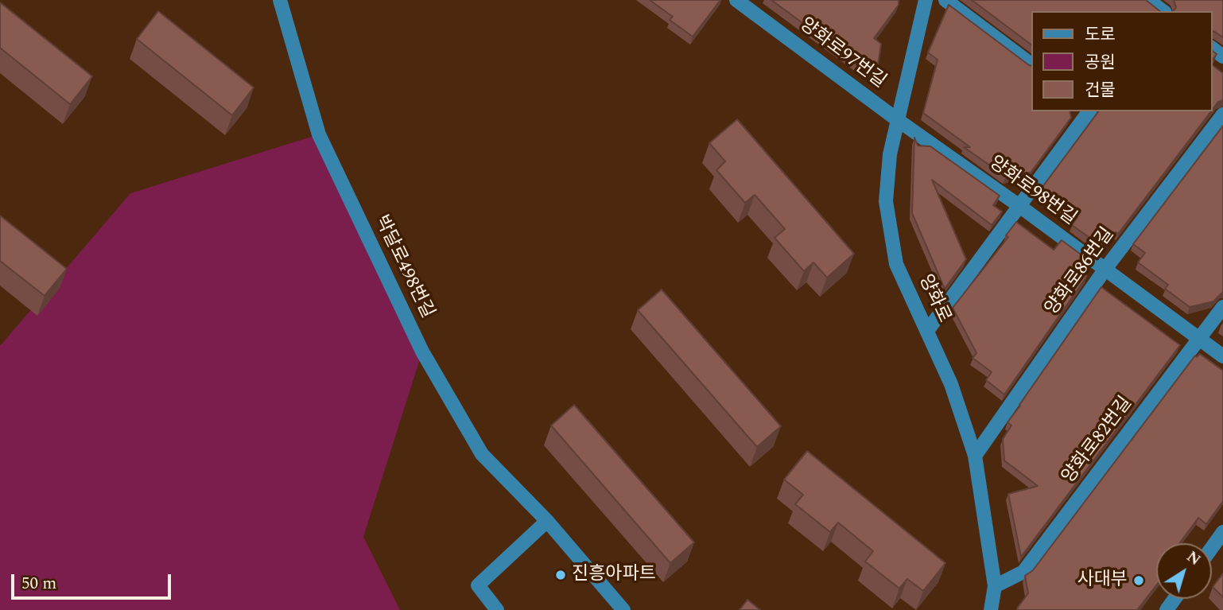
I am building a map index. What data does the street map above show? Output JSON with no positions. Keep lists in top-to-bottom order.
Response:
{
  "streets": {
    "street": [
      "양화로97번길",
      "양화로98번길",
      "박달로498번길",
      "양화로86번길",
      "양화로",
      "양화로82번길"
    ]
  },
  "crossings": [
    ["양화로97번길", "양화로98번길"],
    ["양화로97번길", "양화로"],
    ["양화로98번길", "양화로86번길"],
    ["양화로98번길", "양화로"],
    ["양화로98번길", "양화로82번길"],
    ["양화로86번길", "양화로"],
    ["양화로", "양화로82번길"]
  ],
  "places": ["진흥아파트", "사대부"],
  "legend": ["도로", "공원", "건물"],
  "scale_bar": "50 m",
  "north": "top right"
}
